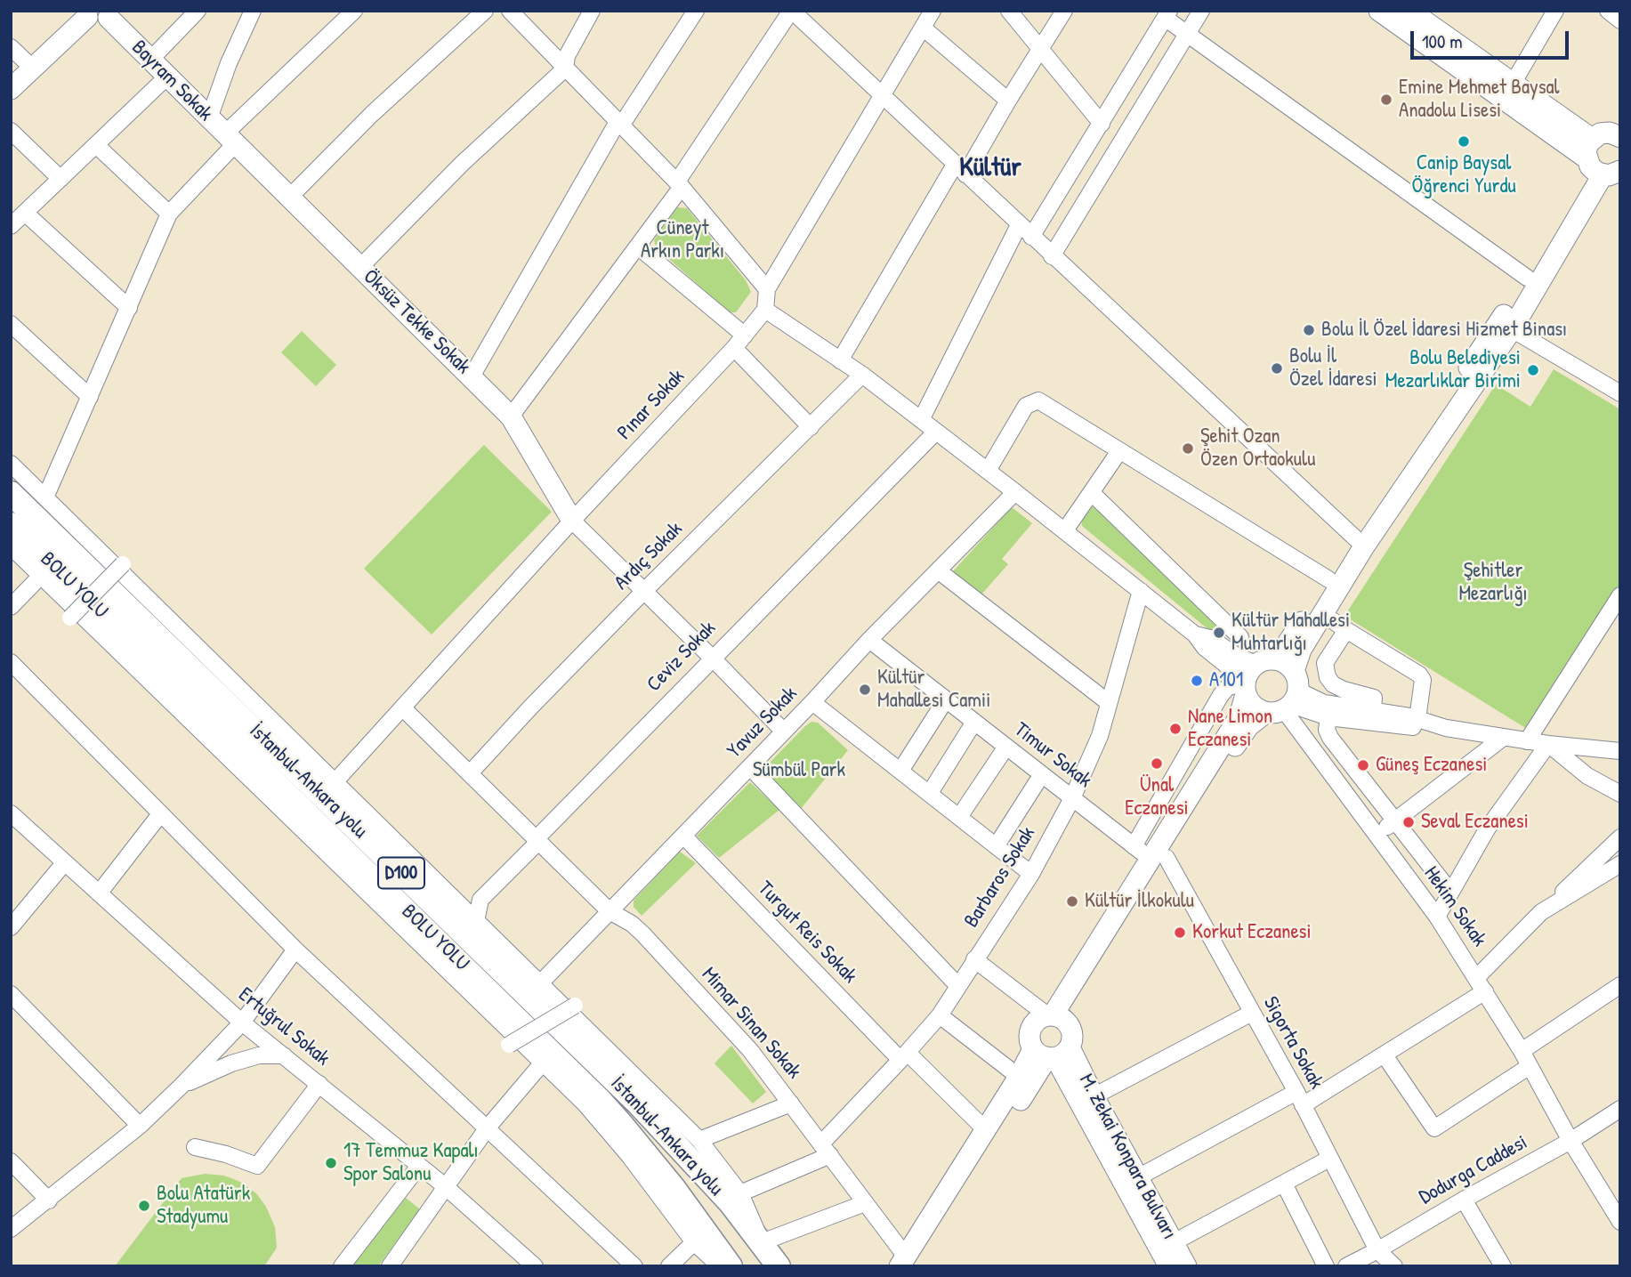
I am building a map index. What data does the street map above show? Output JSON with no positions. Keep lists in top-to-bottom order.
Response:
{
  "streets": {
    "highway": ["BOLU YOLU", "İstanbul-Ankara yolu", "D100"],
    "main road": ["Bayram Sokak", "Öksüz Tekke Sokak", "M. Zekai Konpara Bulvarı"],
    "street": [
      "Pınar Sokak",
      "Ardıç Sokak",
      "Ceviz Sokak",
      "Yavuz Sokak",
      "Timur Sokak",
      "Barbaros Sokak",
      "Hekim Sokak",
      "Turgut Reis Sokak",
      "Mimar Sinan Sokak",
      "Ertuğrul Sokak",
      "Sigorta Sokak",
      "Dodurga Caddesi"
    ]
  },
  "crossings": [
    ["Bayram Sokak", "Öksüz Tekke Sokak"],
    ["Öksüz Tekke Sokak", "Pınar Sokak"],
    ["Pınar Sokak", "Mimar Sinan Sokak"],
    ["Ardıç Sokak", "Mimar Sinan Sokak"],
    ["Ceviz Sokak", "Mimar Sinan Sokak"],
    ["Yavuz Sokak", "Timur Sokak"],
    ["Yavuz Sokak", "Turgut Reis Sokak"],
    ["Yavuz Sokak", "Mimar Sinan Sokak"],
    ["Timur Sokak", "Barbaros Sokak"],
    ["Timur Sokak", "Sigorta Sokak"],
    ["Barbaros Sokak", "Turgut Reis Sokak"],
    ["Barbaros Sokak", "Mimar Sinan Sokak"],
    ["Hekim Sokak", "Dodurga Caddesi"],
    ["Sigorta Sokak", "Dodurga Caddesi"]
  ],
  "districts": ["Kültür"],
  "parks": ["Cüneyt Arkın Parkı", "Şehitler Mezarlığı", "Sümbül Park"],
  "places": [
    "Emine Mehmet Baysal Anadolu Lisesi",
    "Canip Baysal Öğrenci Yurdu",
    "Bolu İl Özel İdaresi Hizmet Binası",
    "Bolu İl Özel İdaresi",
    "Bolu Belediyesi Mezarlıklar Birimi",
    "Şehit Ozan Özen Ortaokulu",
    "Kültür Mahallesi Muhtarlığı",
    "A101",
    "Kültür Mahallesi Camii",
    "Nane Limon Eczanesi",
    "Ünal Eczanesi",
    "Güneş Eczanesi",
    "Seval Eczanesi",
    "Kültür İlkokulu",
    "Korkut Eczanesi",
    "17 Temmuz Kapalı Spor Salonu",
    "Bolu Atatürk Stadyumu"
  ],
  "scale_bar": "100 m"
}
